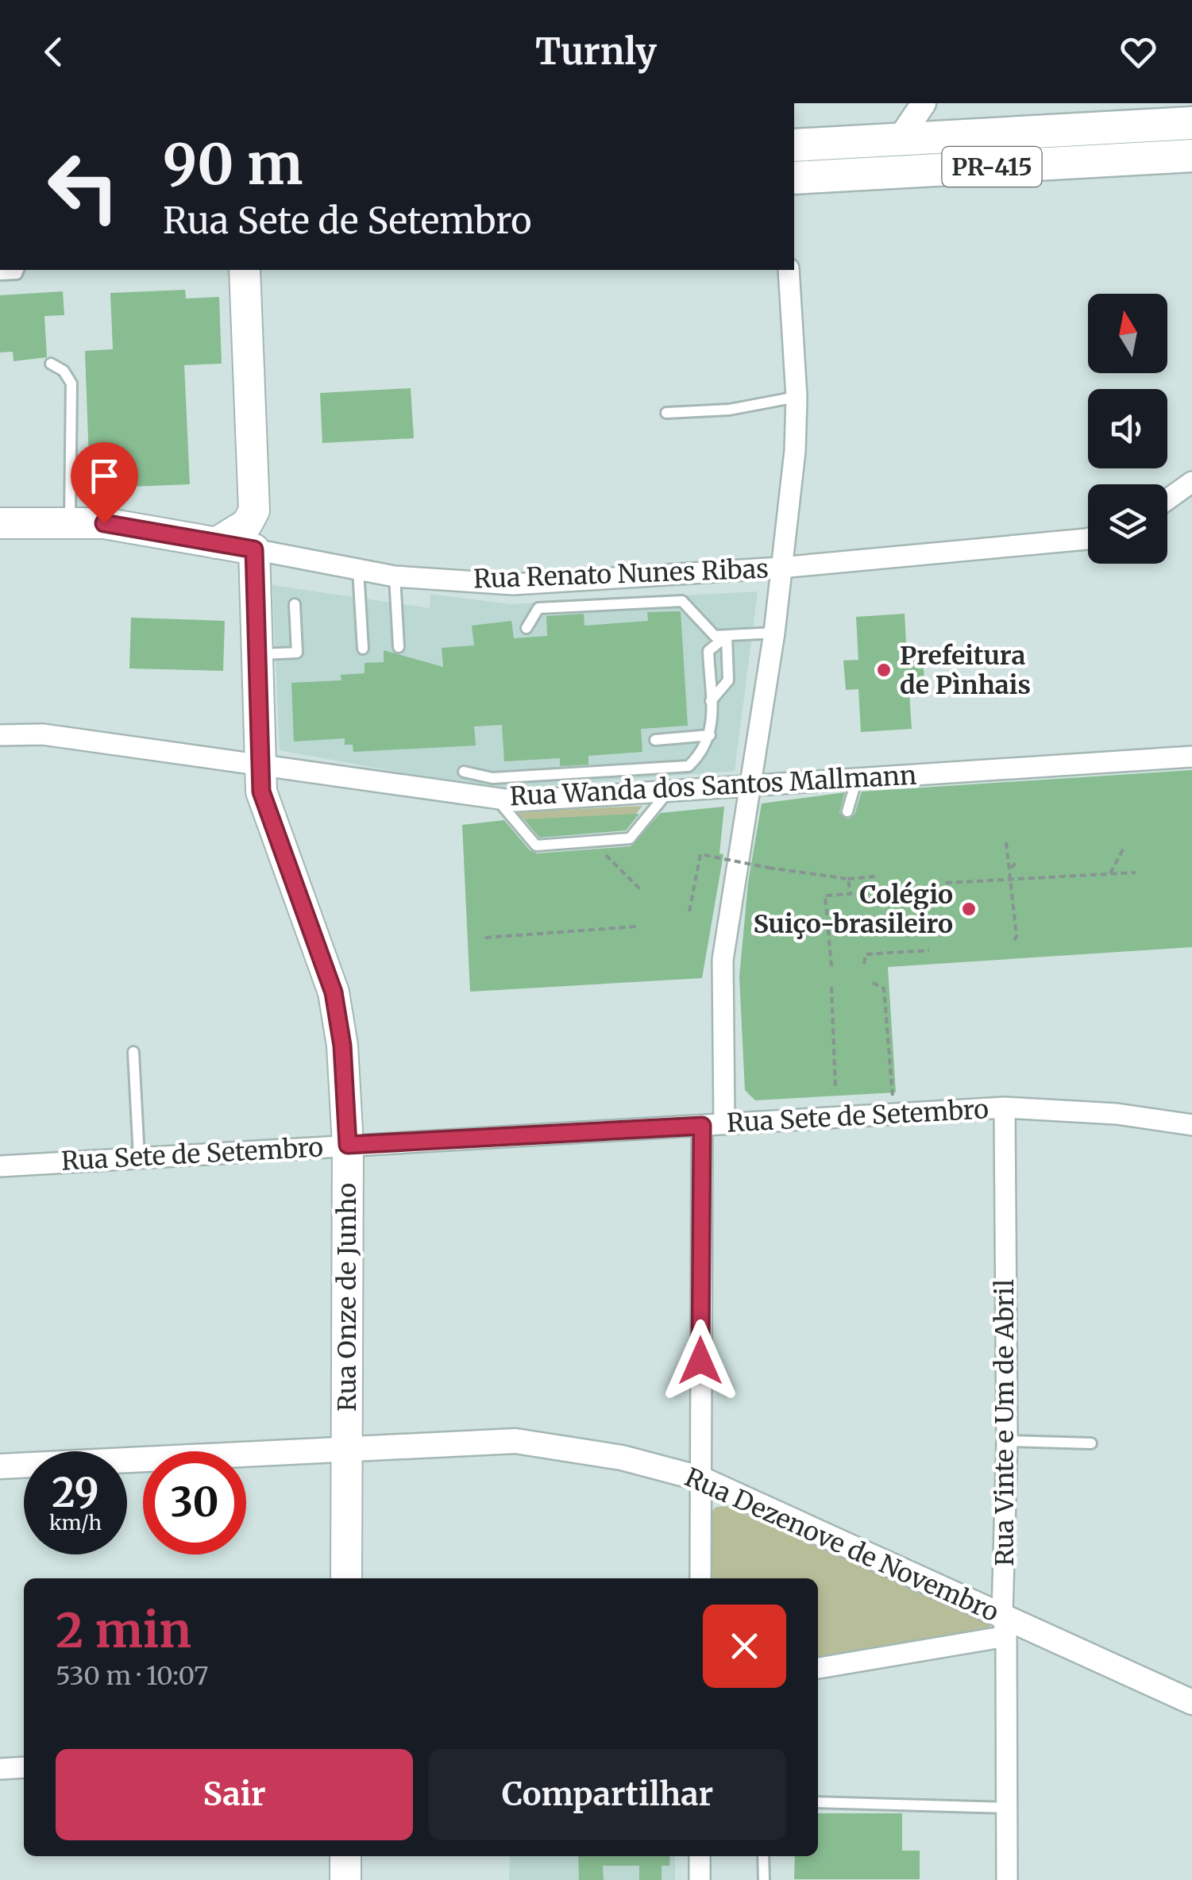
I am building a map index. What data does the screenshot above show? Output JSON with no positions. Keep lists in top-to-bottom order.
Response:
{
  "streets": {
    "highway": ["PR-415"],
    "main road": ["Rua Renato Nunes Ribas", "Rua Onze de Junho"],
    "street": [
      "Rua Wanda dos Santos Mallmann",
      "Rua Sete de Setembro",
      "Rua Vinte e Um de Abril",
      "Rua Dezenove de Novembro"
    ]
  },
  "crossings": [
    ["Rua Renato Nunes Ribas", "Rua Onze de Junho"],
    ["Rua Wanda dos Santos Mallmann", "Rua Onze de Junho"],
    ["Rua Sete de Setembro", "Rua Onze de Junho"],
    ["Rua Sete de Setembro", "Rua Vinte e Um de Abril"],
    ["Rua Onze de Junho", "Rua Dezenove de Novembro"],
    ["Rua Vinte e Um de Abril", "Rua Dezenove de Novembro"]
  ],
  "places": ["Prefeitura de Pìnhais", "Colégio Suiço-brasileiro"],
  "north": "top",
  "page": {
    "header": "Turnly",
    "turn": ["90 m", "Rua Sete de Setembro"],
    "speed": "29 km/h",
    "limit": "30",
    "heading": ["2 min", "530 m · 10:07"],
    "buttons": ["Sair", "Compartilhar"]
  }
}
